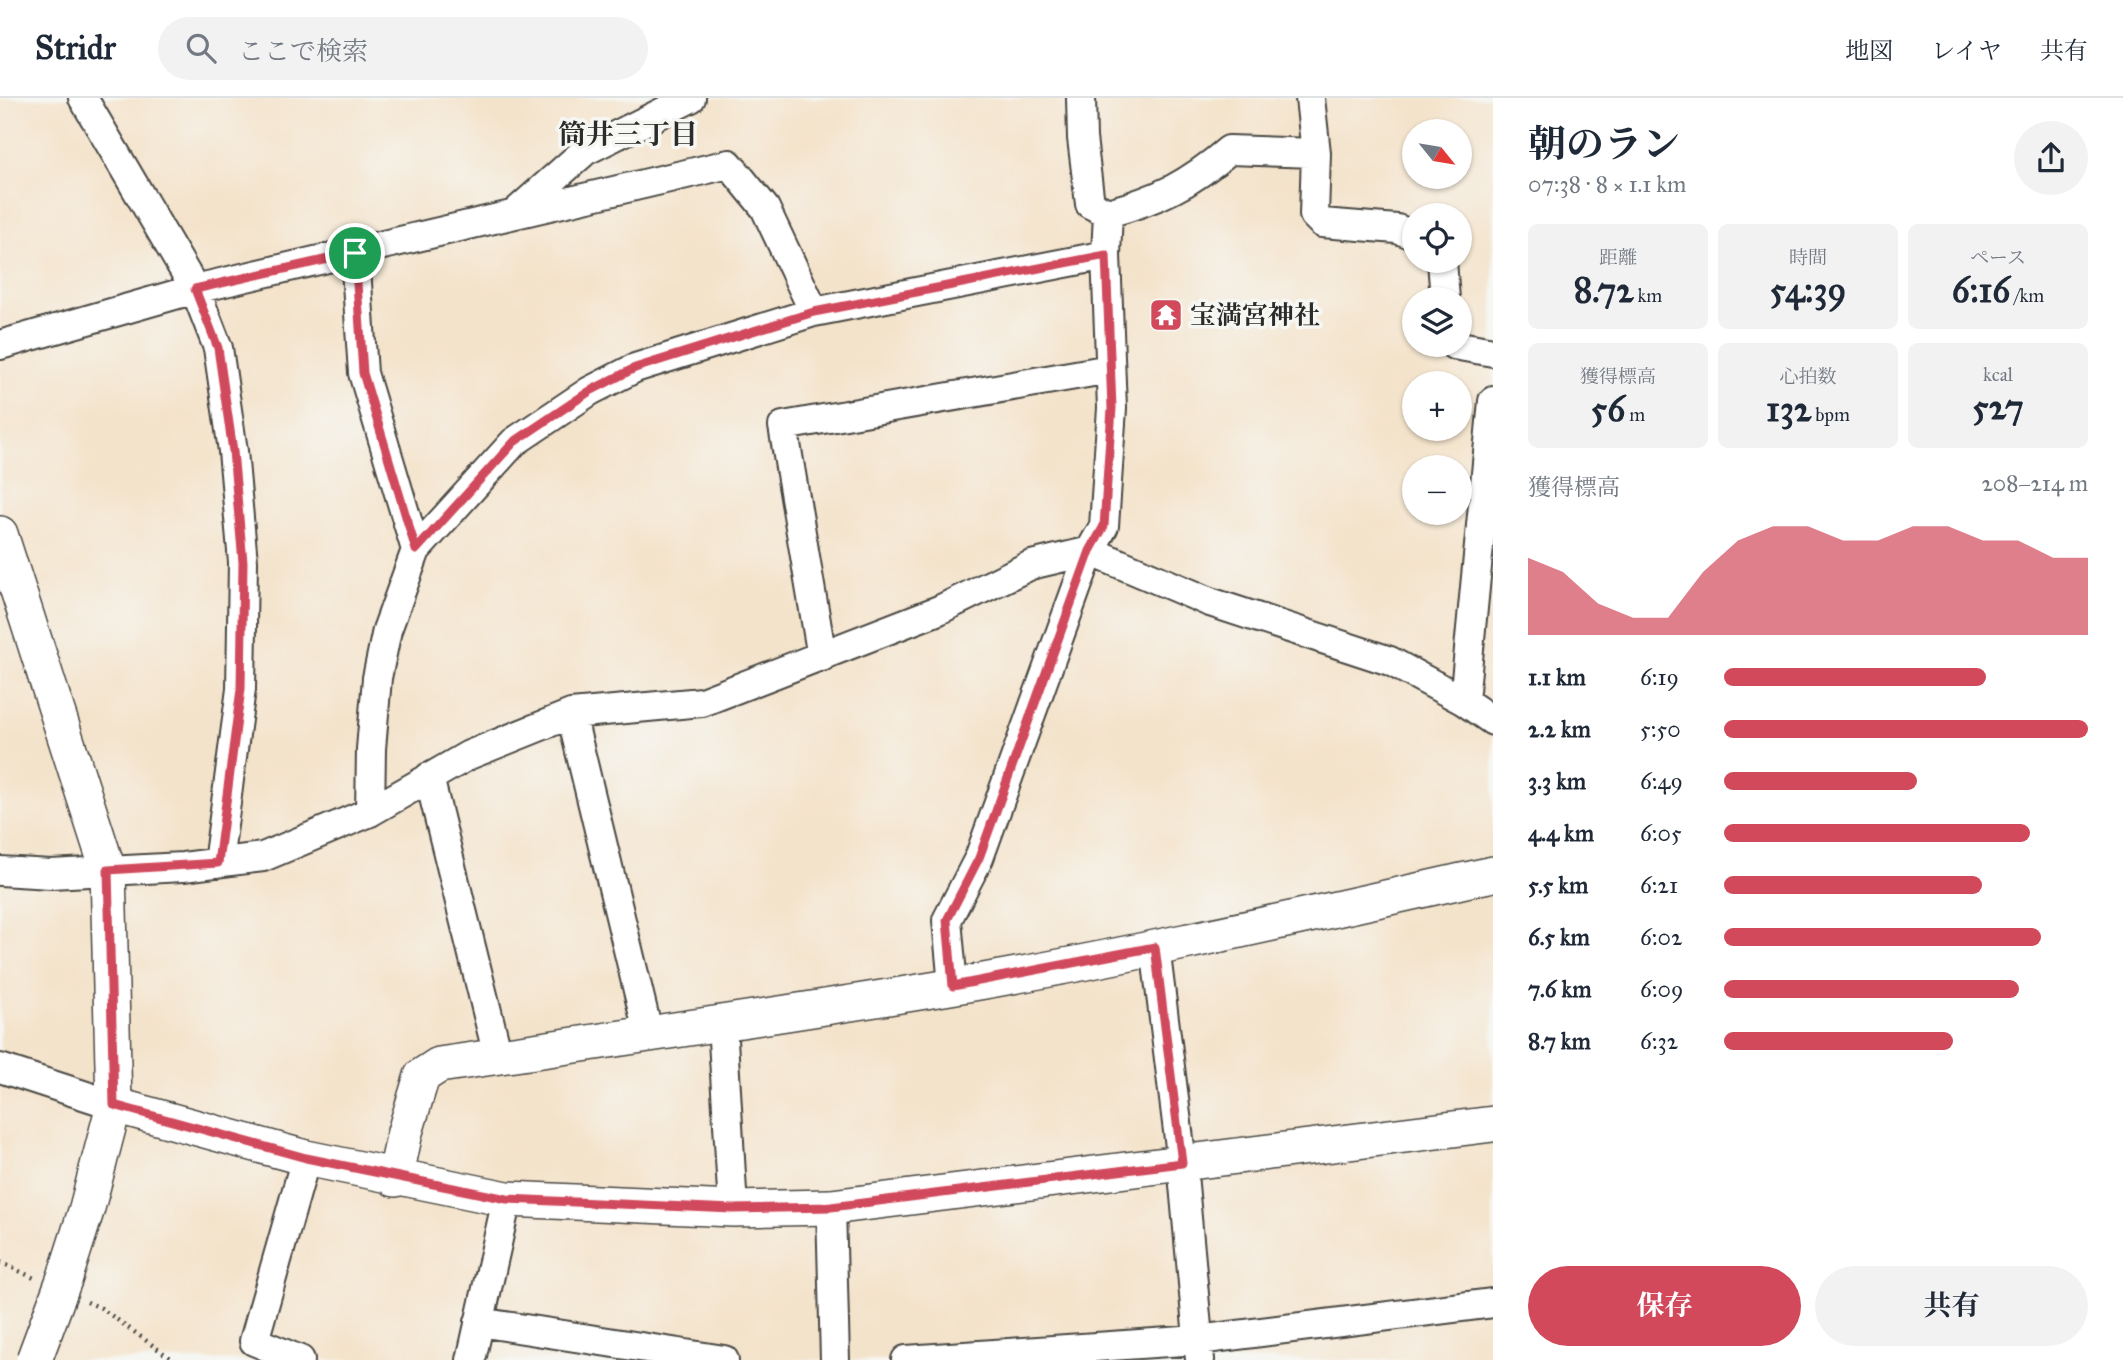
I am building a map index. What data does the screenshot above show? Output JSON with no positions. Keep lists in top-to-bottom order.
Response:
{
  "districts": ["筒井三丁目"],
  "places": {
    "temple": ["宝満宮神社"]
  },
  "north": "bottom right",
  "page": {
    "header": "Stridr",
    "search": "ここで検索",
    "nav": ["地図", "レイヤ", "共有"],
    "heading": ["朝のラン", "07:38 · 8 × 1.1 km"],
    "map_buttons": ["+", "−"],
    "stats": [
      ["距離", "8.72 km"],
      ["時間", "54:39"],
      ["ペース", "6:16 /km"],
      ["獲得標高", "56 m"],
      ["心拍数", "132 bpm"],
      ["kcal", "527"]
    ],
    "chart": ["獲得標高", "208–214 m"],
    "list": [
      {
        "name": "1.1 km",
        "note": "6:19"
      },
      {
        "name": "2.2 km",
        "note": "5:50"
      },
      {
        "name": "3.3 km",
        "note": "6:49"
      },
      {
        "name": "4.4 km",
        "note": "6:05"
      },
      {
        "name": "5.5 km",
        "note": "6:21"
      },
      {
        "name": "6.5 km",
        "note": "6:02"
      },
      {
        "name": "7.6 km",
        "note": "6:09"
      },
      {
        "name": "8.7 km",
        "note": "6:32"
      }
    ],
    "buttons": ["保存", "共有"]
  }
}
